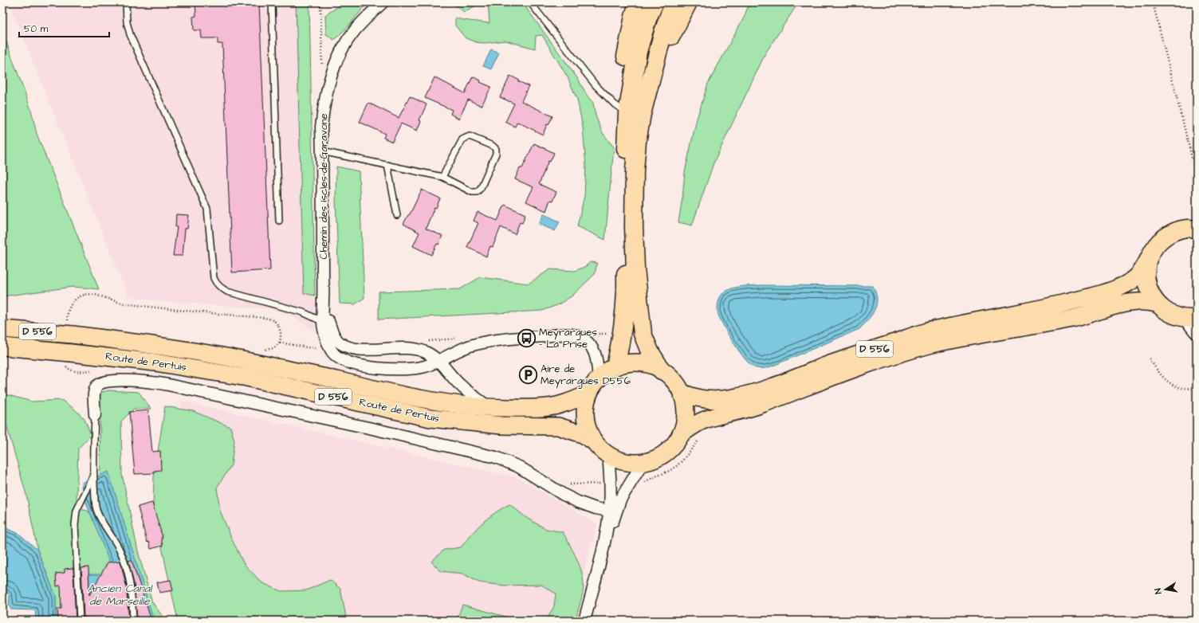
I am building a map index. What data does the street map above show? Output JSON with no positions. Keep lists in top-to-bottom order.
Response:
{
  "streets": {
    "main road": ["D 556", "Route de Pertuis"],
    "street": ["Chemin des Iscles-de-Garavone"]
  },
  "crossings": [
    ["D 556", "Route de Pertuis"]
  ],
  "water": ["Ancien Canal de Marseille"],
  "places": {
    "bus stop": ["Meyrargues - La Prise"],
    "parking": ["Aire de Meyrargues D556"]
  },
  "scale_bar": "50 m",
  "north": "left"
}
